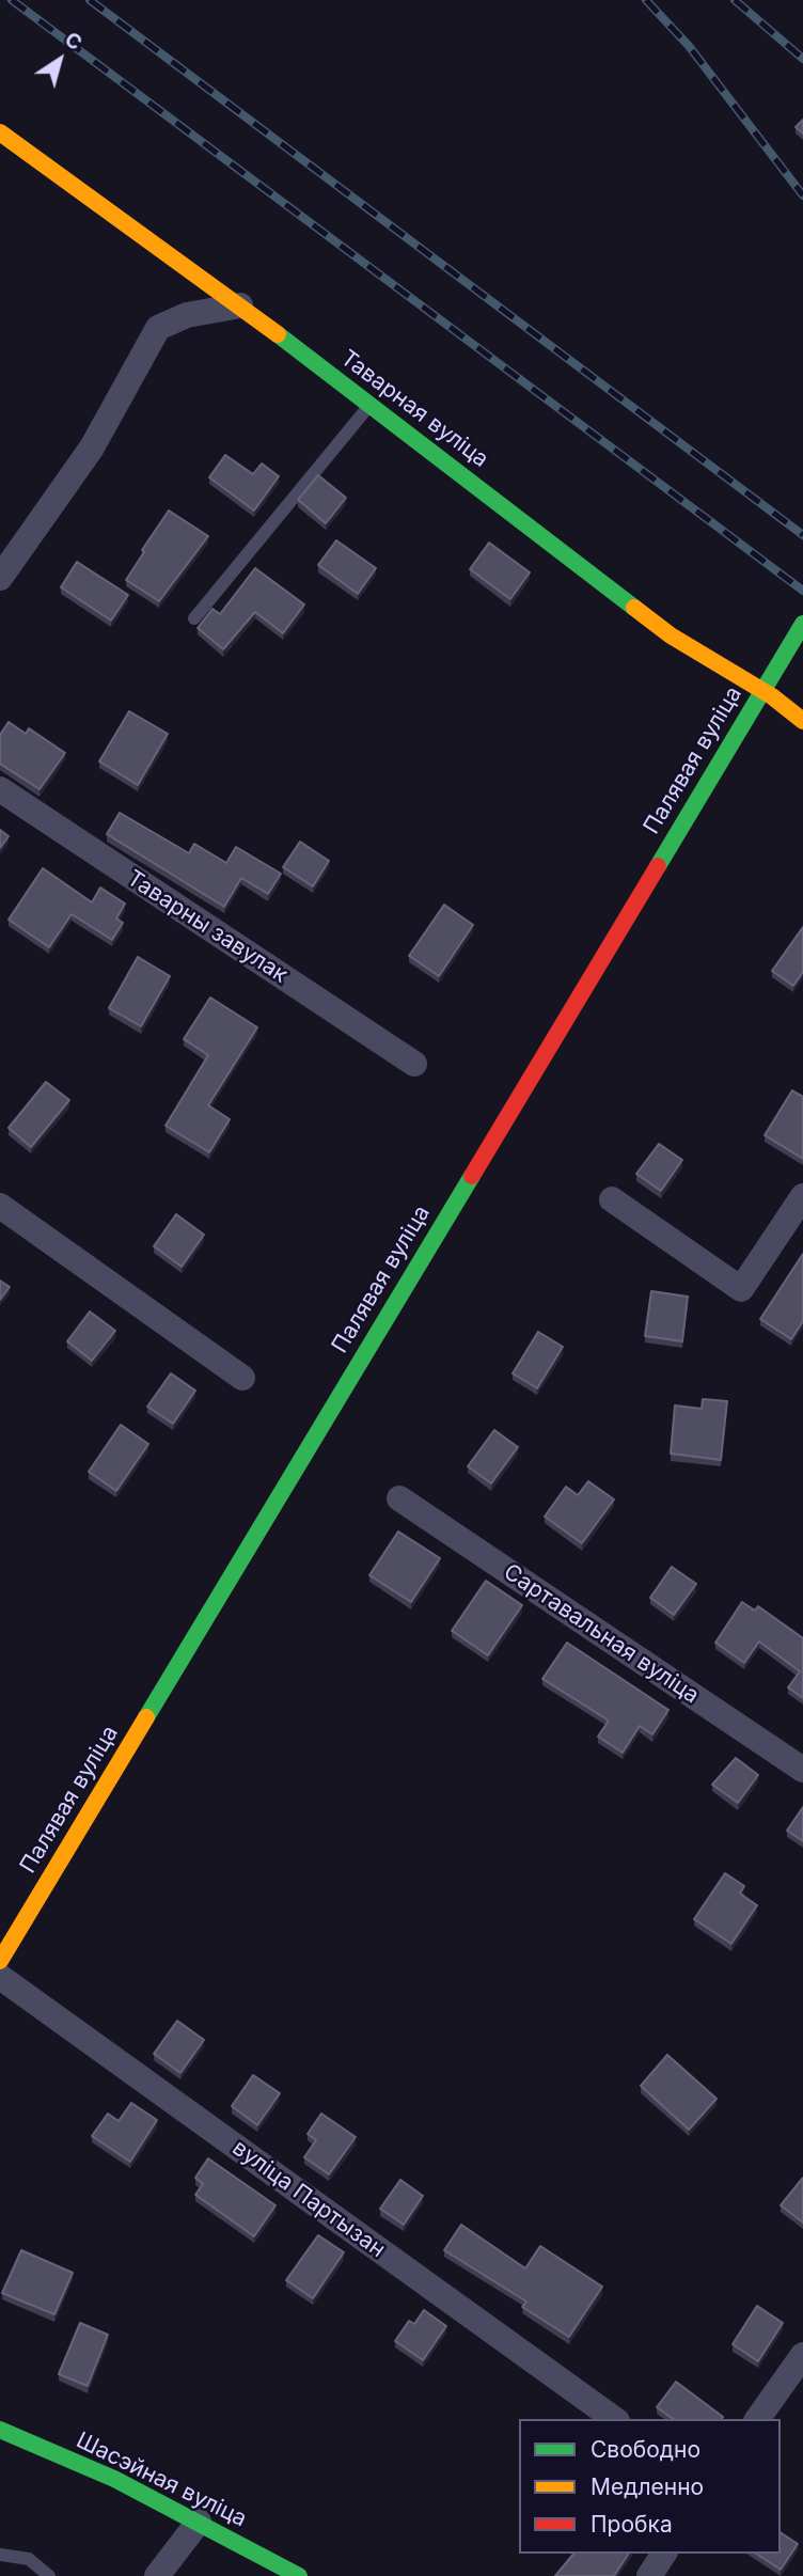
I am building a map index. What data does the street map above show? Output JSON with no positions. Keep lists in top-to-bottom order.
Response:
{
  "streets": {
    "main road": ["Таварная вуліца", "Палявая вуліца", "Шасэйная вуліца"],
    "street": ["Таварны завулак", "Сартавальная вуліца", "вуліца Партызан"]
  },
  "legend": ["Свободно", "Медленно", "Пробка"],
  "north": "top right"
}
